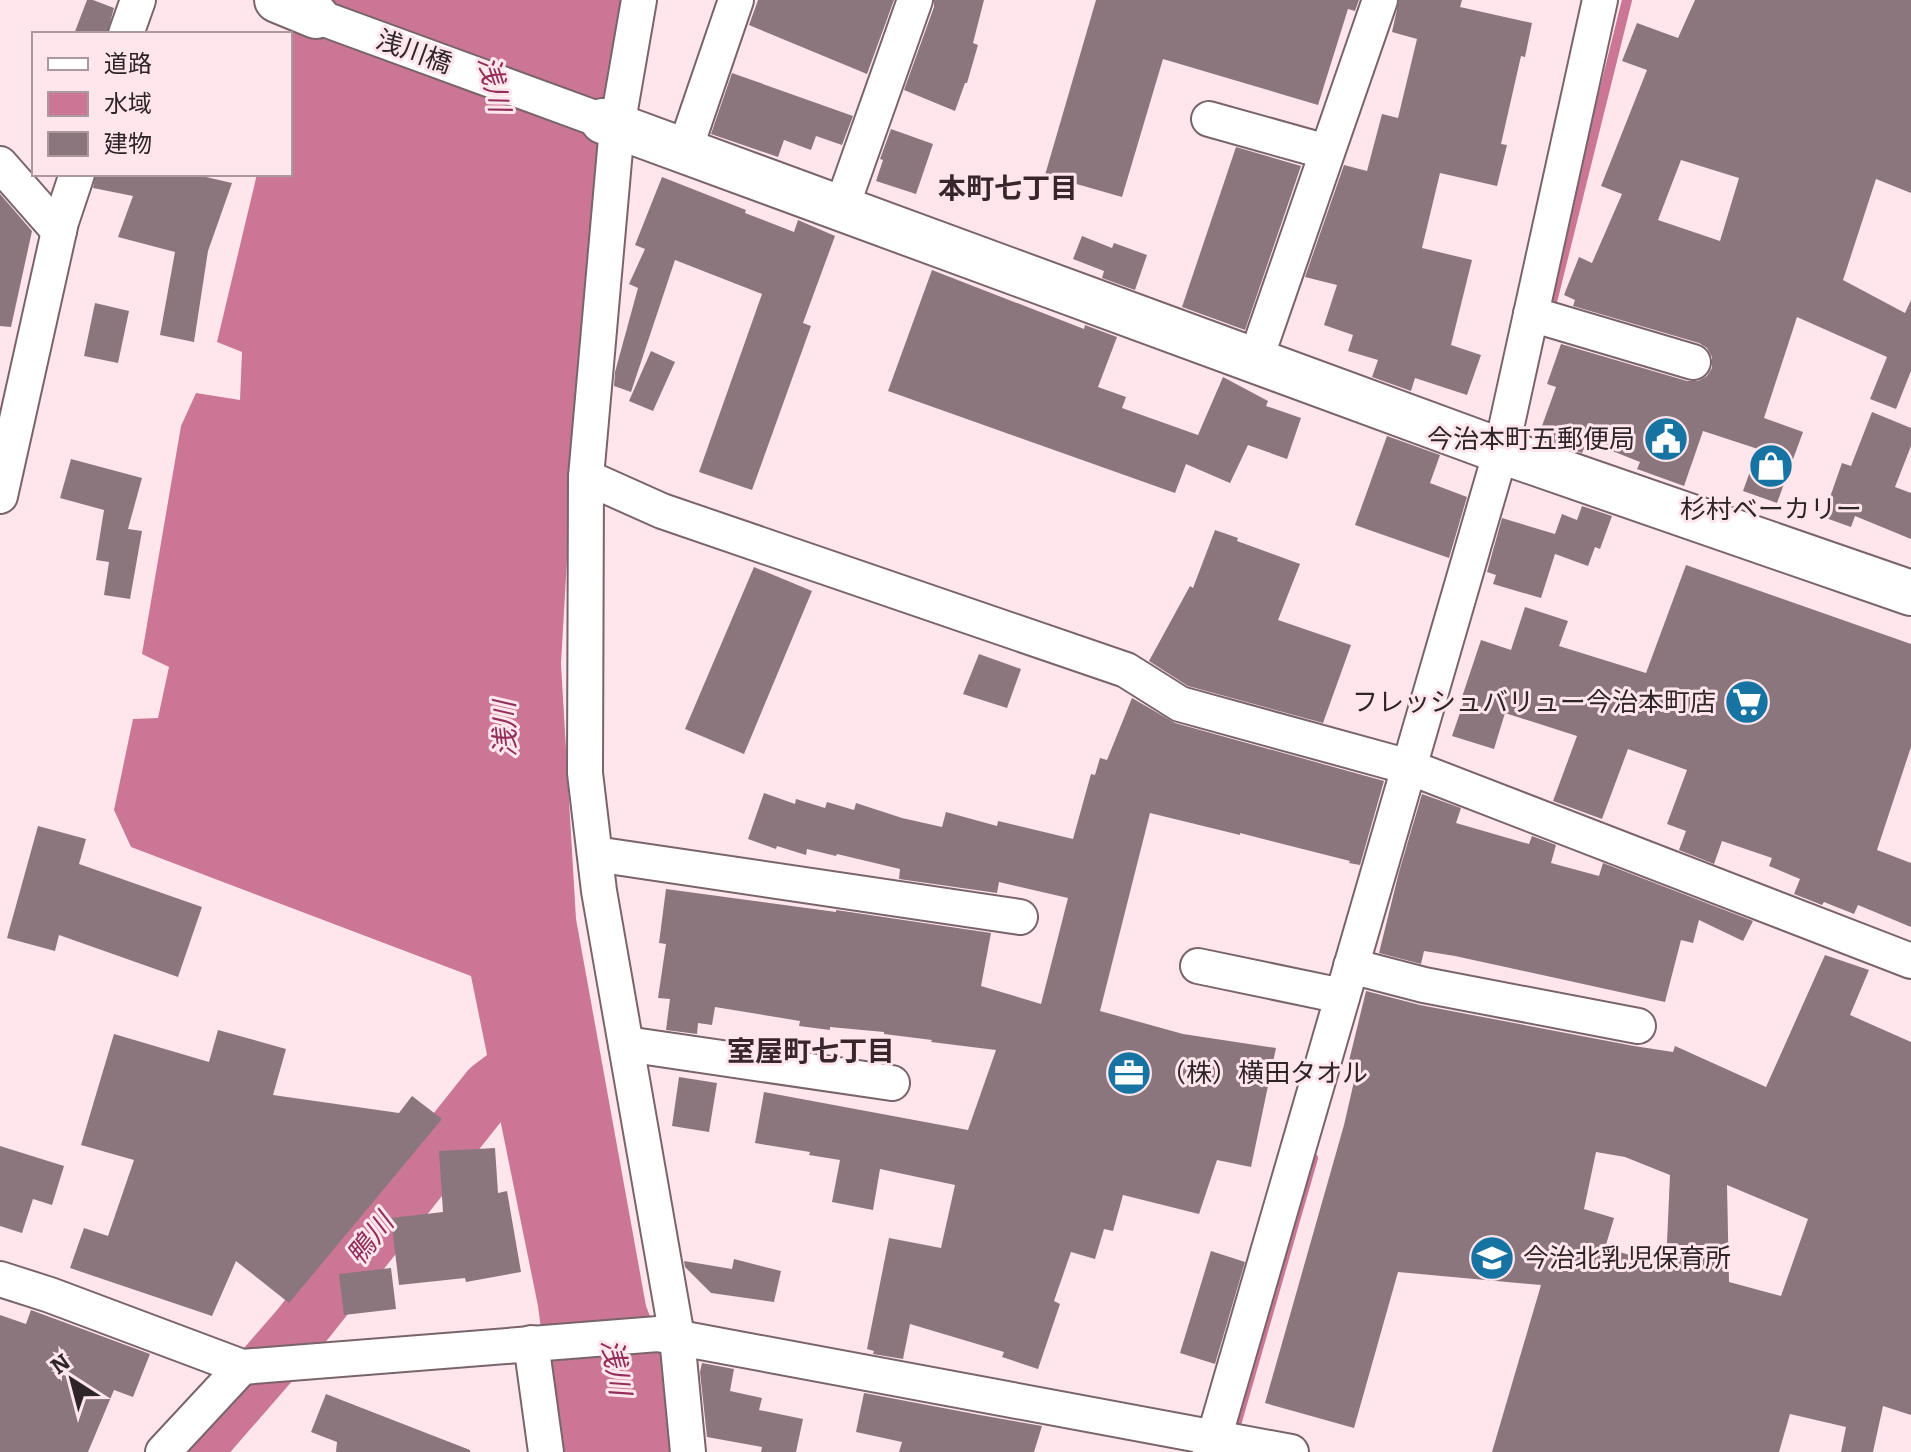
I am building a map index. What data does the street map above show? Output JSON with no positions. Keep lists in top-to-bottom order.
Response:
{
  "streets": {
    "street": ["浅川橋"]
  },
  "districts": ["本町七丁目", "室屋町七丁目"],
  "water": ["浅川", "鴨川"],
  "places": {
    "public building": ["今治本町五郵便局"],
    "shop": ["杉村ベーカリー"],
    "supermarket": ["フレッシュバリュー今治本町店"],
    "office": ["（株）横田タオル"],
    "school or university": ["今治北乳児保育所"]
  },
  "legend": ["道路", "水域", "建物"],
  "north": "top left"
}
